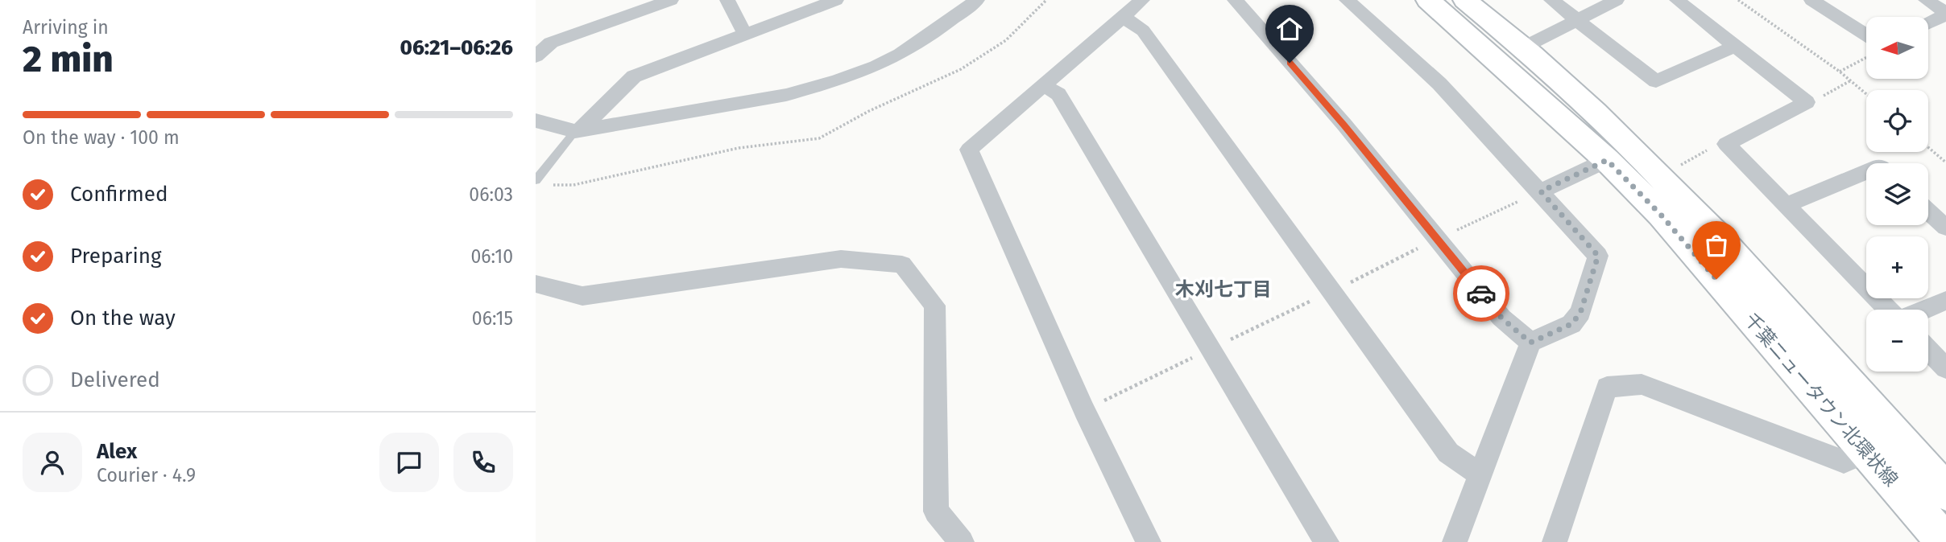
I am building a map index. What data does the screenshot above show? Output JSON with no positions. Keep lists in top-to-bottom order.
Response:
{
  "streets": {
    "main road": ["千葉ニュータウン北環状線"]
  },
  "districts": ["木刈七丁目"],
  "north": "left",
  "page": {
    "heading": ["2 min", "Arriving in", "06:21–06:26"],
    "panel": ["Alex", "Courier · 4.9"],
    "map_buttons": ["+", "−"],
    "bar": "On the way · 100 m",
    "list": [
      ["Confirmed", "06:03"],
      ["Preparing", "06:10"],
      ["On the way", "06:15"],
      "Delivered"
    ]
  }
}
